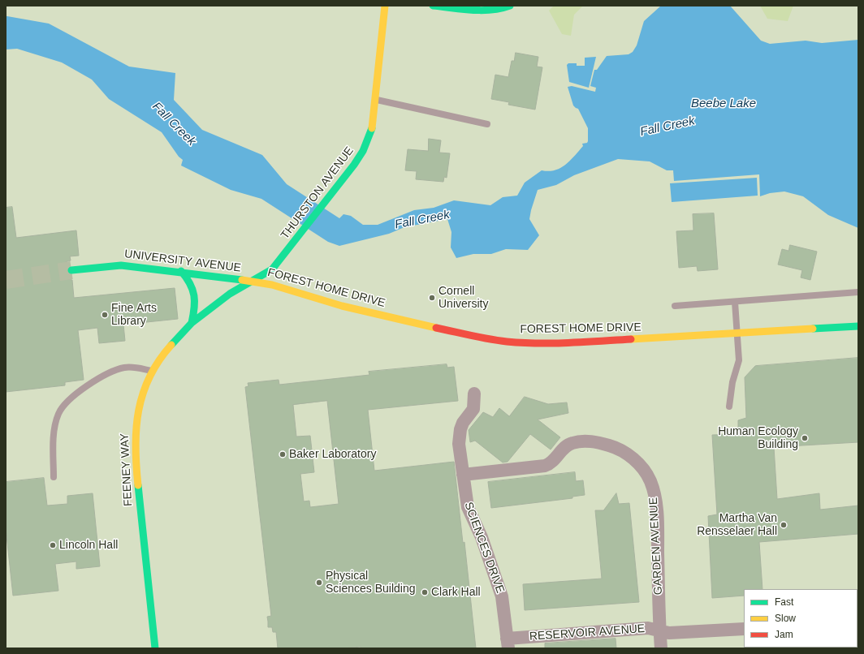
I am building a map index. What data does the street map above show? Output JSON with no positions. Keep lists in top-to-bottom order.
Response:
{
  "streets": {
    "street": [
      "THURSTON AVENUE",
      "UNIVERSITY AVENUE",
      "FOREST HOME DRIVE",
      "FEENEY WAY",
      "GARDEN AVENUE",
      "SCIENCES DRIVE",
      "RESERVOIR AVENUE"
    ]
  },
  "crossings": [
    ["THURSTON AVENUE", "UNIVERSITY AVENUE"],
    ["THURSTON AVENUE", "FOREST HOME DRIVE"],
    ["THURSTON AVENUE", "FEENEY WAY"],
    ["UNIVERSITY AVENUE", "FOREST HOME DRIVE"],
    ["UNIVERSITY AVENUE", "FEENEY WAY"],
    ["FOREST HOME DRIVE", "FEENEY WAY"],
    ["GARDEN AVENUE", "SCIENCES DRIVE"],
    ["GARDEN AVENUE", "RESERVOIR AVENUE"],
    ["SCIENCES DRIVE", "RESERVOIR AVENUE"]
  ],
  "water": ["Beebe Lake", "Fall Creek"],
  "places": [
    "Cornell University",
    "Fine Arts Library",
    "Human Ecology Building",
    "Baker Laboratory",
    "Martha Van Rensselaer Hall",
    "Lincoln Hall",
    "Physical Sciences Building",
    "Clark Hall"
  ],
  "legend": ["Fast", "Slow", "Jam"]
}
